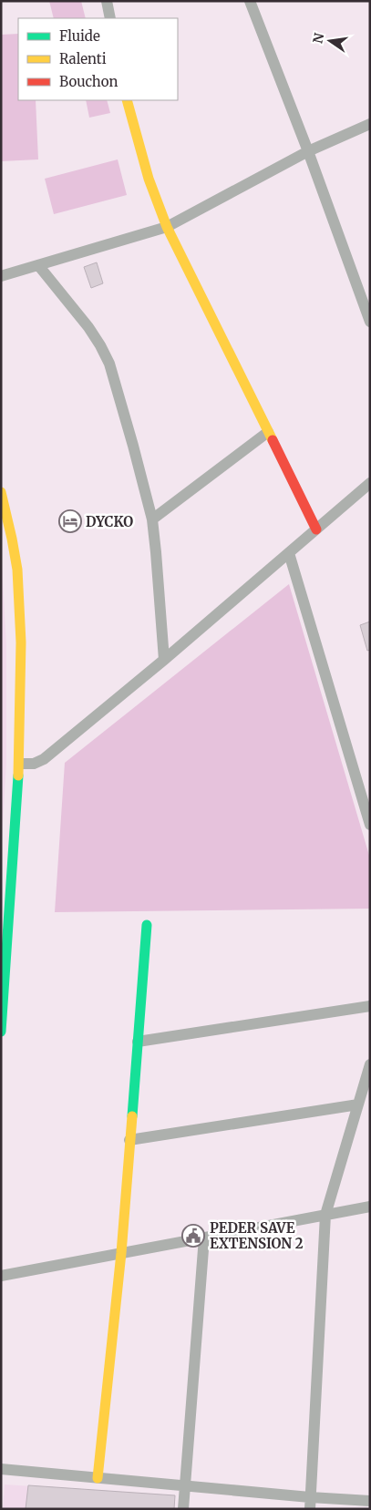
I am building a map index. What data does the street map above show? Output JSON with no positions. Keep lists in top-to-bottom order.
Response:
{
  "places": {
    "hotel": ["DYCKO"],
    "public building": ["PEDER SAVE EXTENSION 2"]
  },
  "legend": ["Fluide", "Ralenti", "Bouchon"],
  "north": "left"
}
